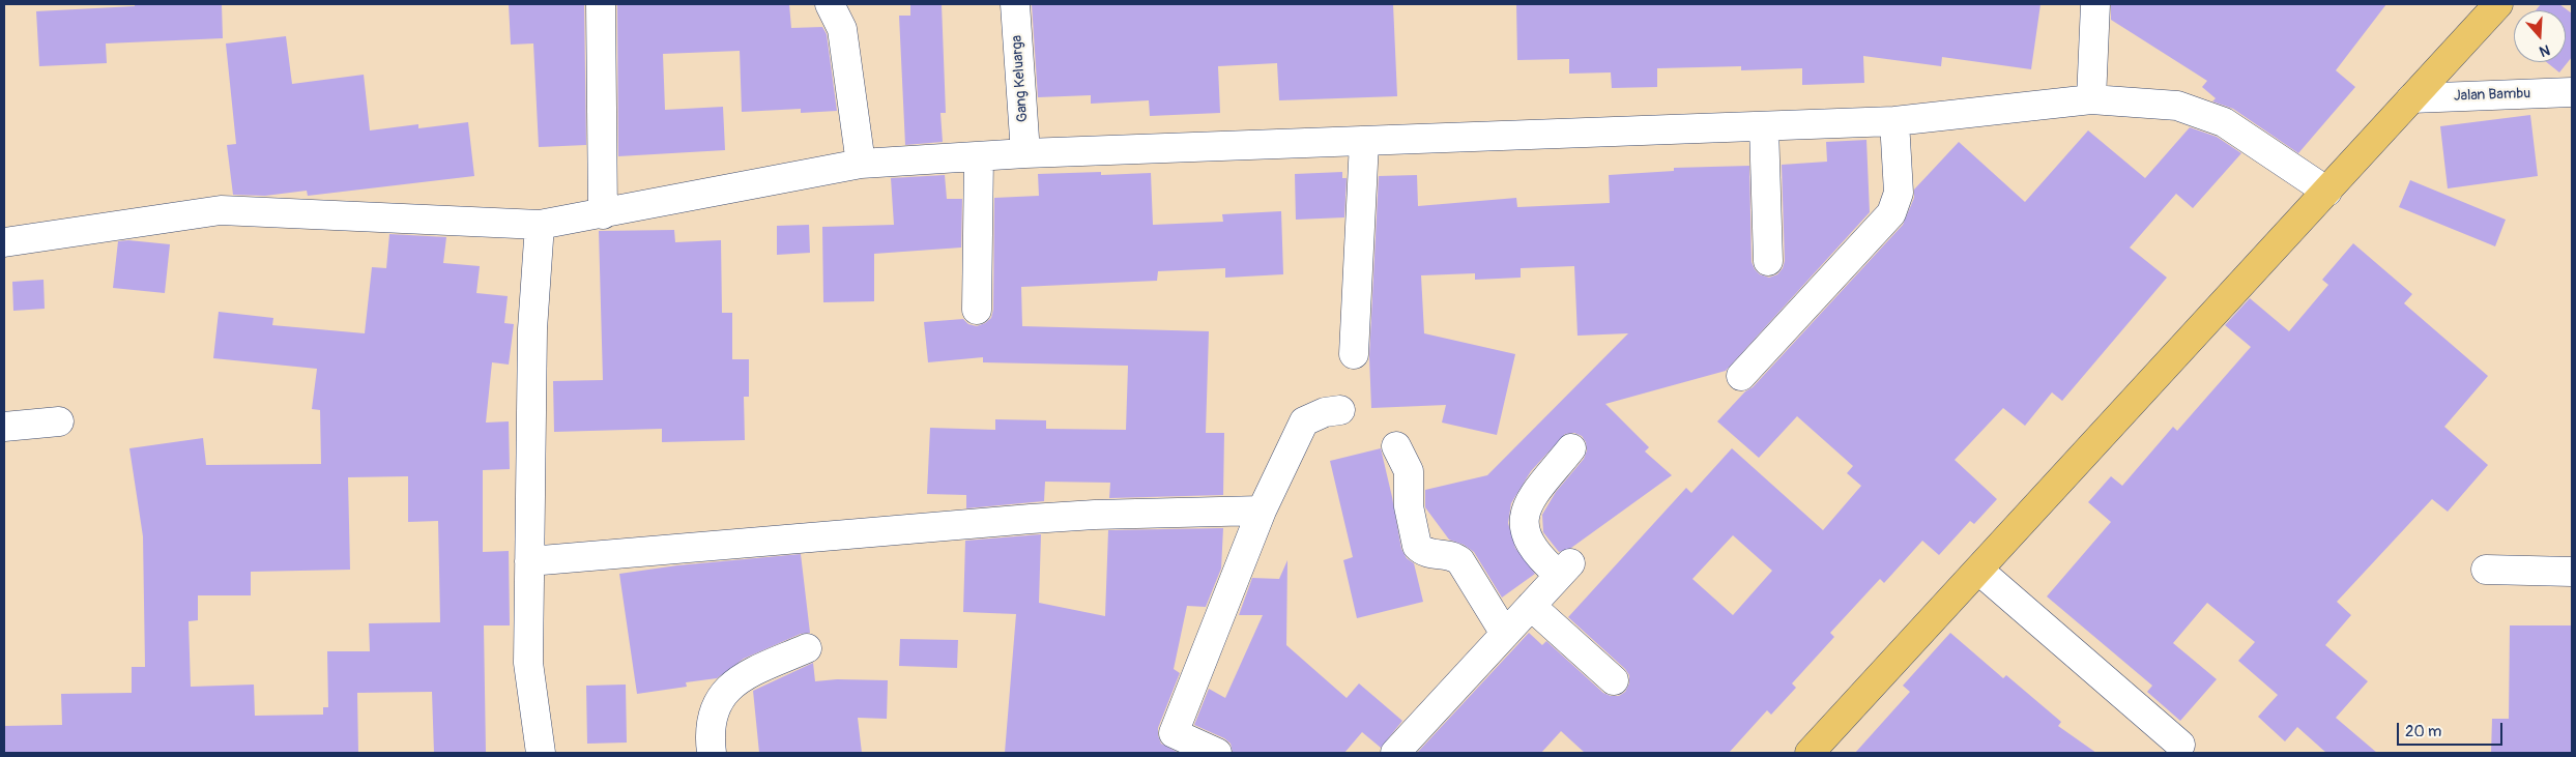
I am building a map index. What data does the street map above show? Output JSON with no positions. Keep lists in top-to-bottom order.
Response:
{
  "streets": {
    "street": ["Gang Keluarga", "Jalan Bambu"]
  },
  "scale_bar": "20 m",
  "north": "bottom"
}
